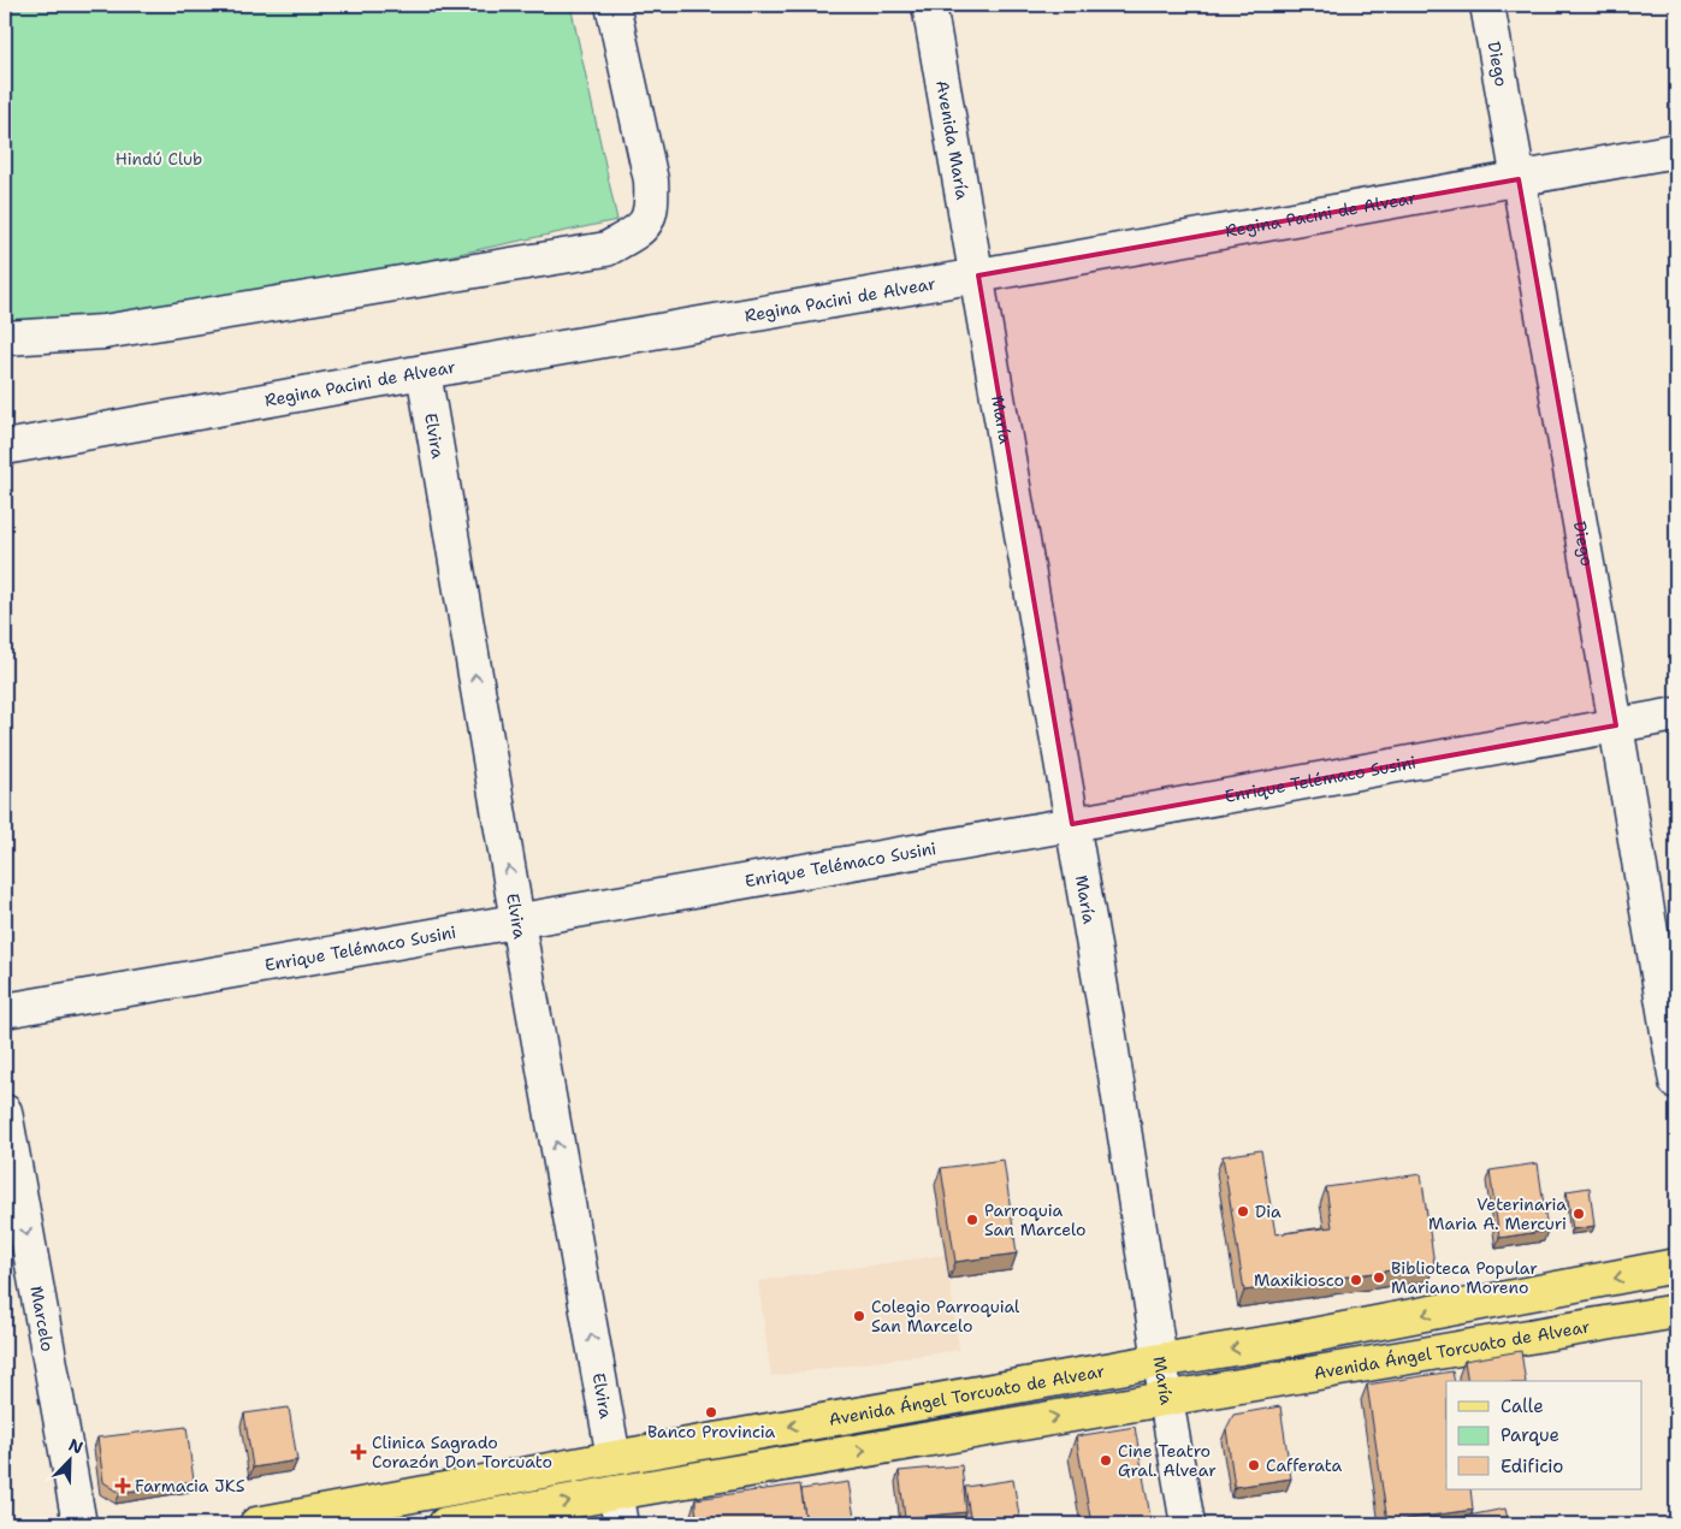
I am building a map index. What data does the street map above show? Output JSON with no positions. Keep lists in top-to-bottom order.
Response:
{
  "streets": {
    "main road": ["Avenida Ángel Torcuato de Alvear"],
    "street": [
      "Diego",
      "Avenida María",
      "Regina Pacini de Alvear",
      "María",
      "Elvira",
      "Enrique Telémaco Susini",
      "Marcelo"
    ]
  },
  "crossings": [
    ["Diego", "Regina Pacini de Alvear"],
    ["Diego", "Enrique Telémaco Susini"],
    ["Avenida María", "Regina Pacini de Alvear"],
    ["Avenida María", "María"],
    ["Regina Pacini de Alvear", "María"],
    ["Regina Pacini de Alvear", "Elvira"],
    ["María", "Enrique Telémaco Susini"],
    ["María", "Avenida Ángel Torcuato de Alvear"],
    ["Elvira", "Enrique Telémaco Susini"],
    ["Elvira", "Avenida Ángel Torcuato de Alvear"]
  ],
  "one_way": ["Elvira", "Marcelo"],
  "parks": ["Hindú Club"],
  "places": {
    "other": [
      "Dia",
      "Veterinaria Maria A. Mercuri",
      "Parroquia San Marcelo",
      "Biblioteca Popular Mariano Moreno",
      "Maxikiosco",
      "Colegio Parroquial San Marcelo",
      "Banco Provincia",
      "Cine Teatro Gral. Alvear",
      "Cafferata"
    ],
    "health": ["Clinica Sagrado Corazón Don Torcuato", "Farmacia JKS"]
  },
  "legend": ["Calle", "Parque", "Edificio"],
  "north": "top right"
}
